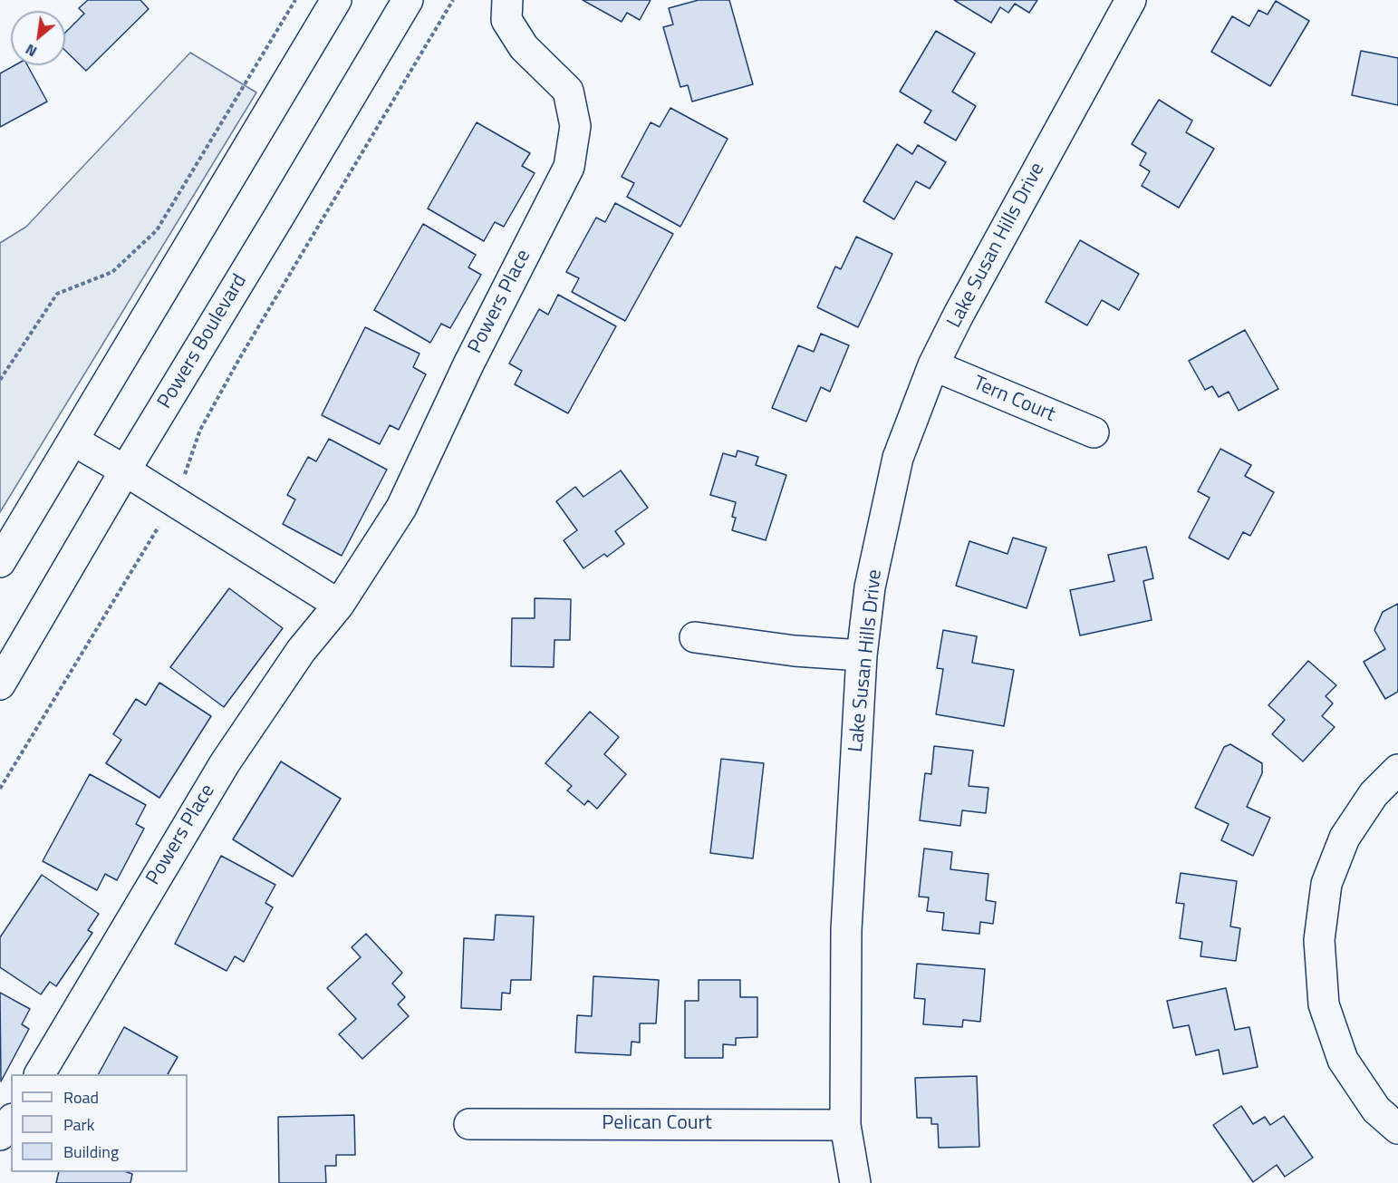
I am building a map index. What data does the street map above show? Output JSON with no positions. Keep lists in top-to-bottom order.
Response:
{
  "streets": {
    "street": [
      "Lake Susan Hills Drive",
      "Powers Place",
      "Powers Boulevard",
      "Tern Court",
      "Pelican Court"
    ]
  },
  "crossings": [
    ["Lake Susan Hills Drive", "Tern Court"],
    ["Lake Susan Hills Drive", "Pelican Court"]
  ],
  "legend": ["Road", "Park", "Building"],
  "north": "bottom left"
}
